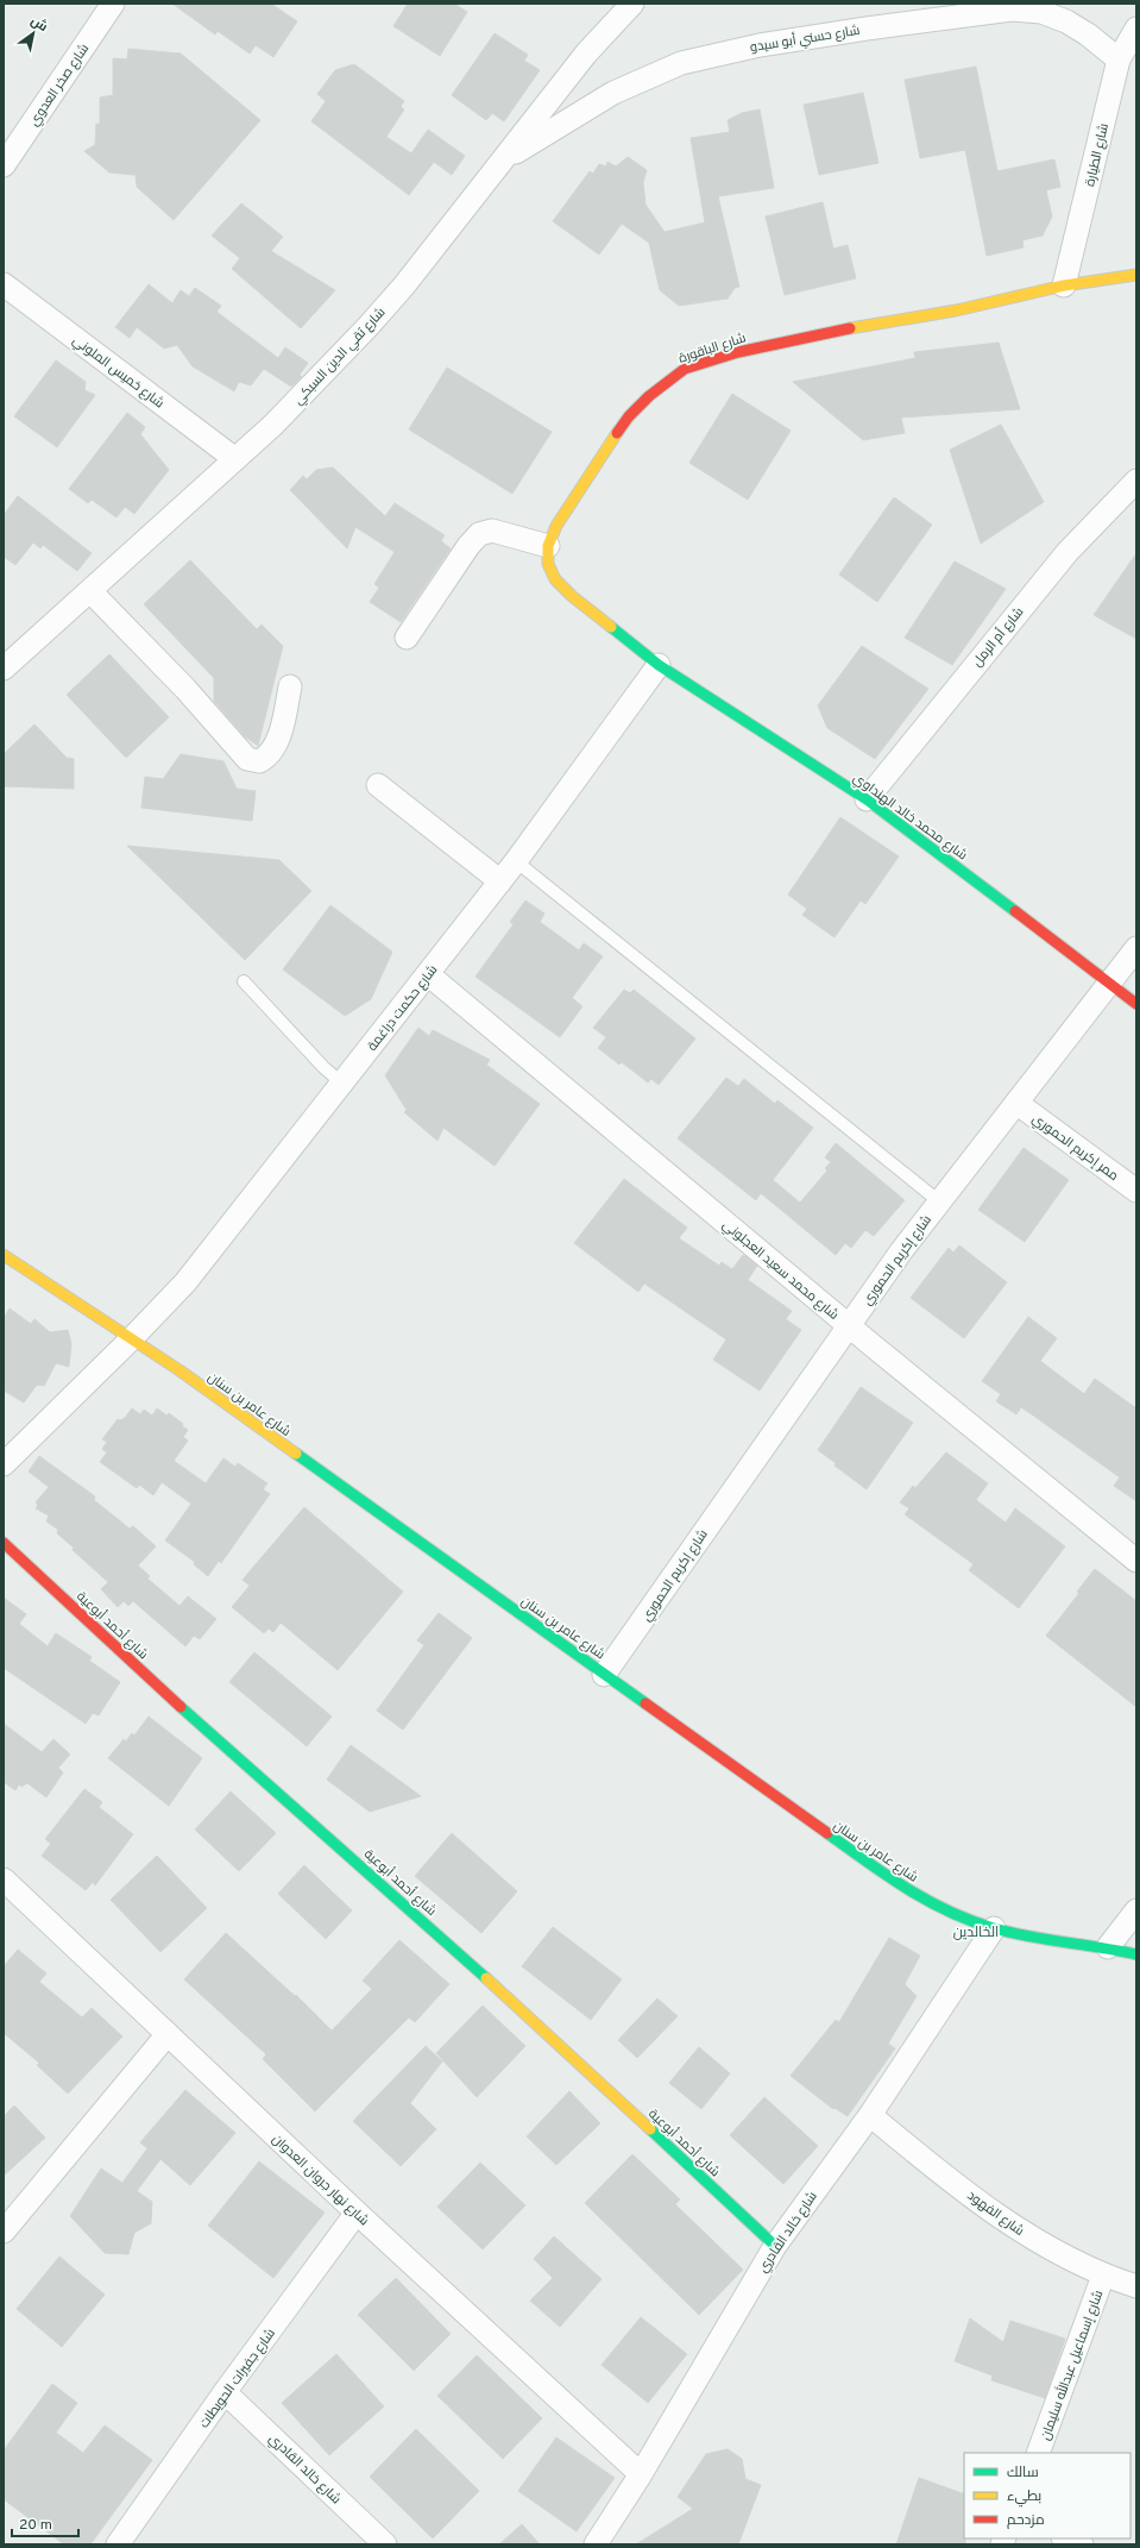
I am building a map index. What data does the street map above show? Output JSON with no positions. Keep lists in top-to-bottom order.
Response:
{
  "streets": {
    "street": [
      "شارع حسني أبو سيدو",
      "شارع صخر العدوي",
      "شارع الطيارة",
      "شارع الباقورة",
      "شارع تقي الدين السبكي",
      "شارع خميس الملوني",
      "شارع أم الرمل",
      "شارع محمد خالد الهنداوي",
      "شارع حكمت دراغمة",
      "ممر إكريم الحموري",
      "شارع إكريم الحموري",
      "شارع محمد سعيد العجلوني",
      "شارع عامر بن سنان",
      "شارع أحمد أبوعية",
      "شارع نهار جروان العدوان",
      "شارع الفهود",
      "شارع خالد القادري",
      "شارع إسماعيل عبدالله سليمان",
      "شارع جفيرات الحويطات"
    ]
  },
  "crossings": [
    ["شارع حسني أبو سيدو", "شارع الطيارة"],
    ["شارع حسني أبو سيدو", "شارع تقي الدين السبكي"],
    ["شارع الطيارة", "شارع الباقورة"],
    ["شارع الباقورة", "شارع محمد خالد الهنداوي"],
    ["شارع الباقورة", "شارع حكمت دراغمة"],
    ["شارع تقي الدين السبكي", "شارع خميس الملوني"],
    ["شارع أم الرمل", "شارع محمد خالد الهنداوي"],
    ["شارع محمد خالد الهنداوي", "شارع حكمت دراغمة"],
    ["شارع محمد خالد الهنداوي", "شارع إكريم الحموري"],
    ["شارع حكمت دراغمة", "شارع محمد سعيد العجلوني"],
    ["شارع حكمت دراغمة", "شارع عامر بن سنان"],
    ["ممر إكريم الحموري", "شارع إكريم الحموري"],
    ["شارع إكريم الحموري", "شارع محمد سعيد العجلوني"],
    ["شارع إكريم الحموري", "شارع عامر بن سنان"],
    ["شارع عامر بن سنان", "شارع خالد القادري"],
    ["شارع أحمد أبوعية", "شارع خالد القادري"],
    ["شارع نهار جروان العدوان", "شارع خالد القادري"],
    ["شارع نهار جروان العدوان", "شارع جفيرات الحويطات"],
    ["شارع الفهود", "شارع خالد القادري"],
    ["شارع الفهود", "شارع إسماعيل عبدالله سليمان"],
    ["شارع خالد القادري", "شارع جفيرات الحويطات"]
  ],
  "districts": ["الخالدين"],
  "legend": ["سالك", "بطيء", "مزدحم"],
  "scale_bar": "20 m",
  "north": "top right"
}
